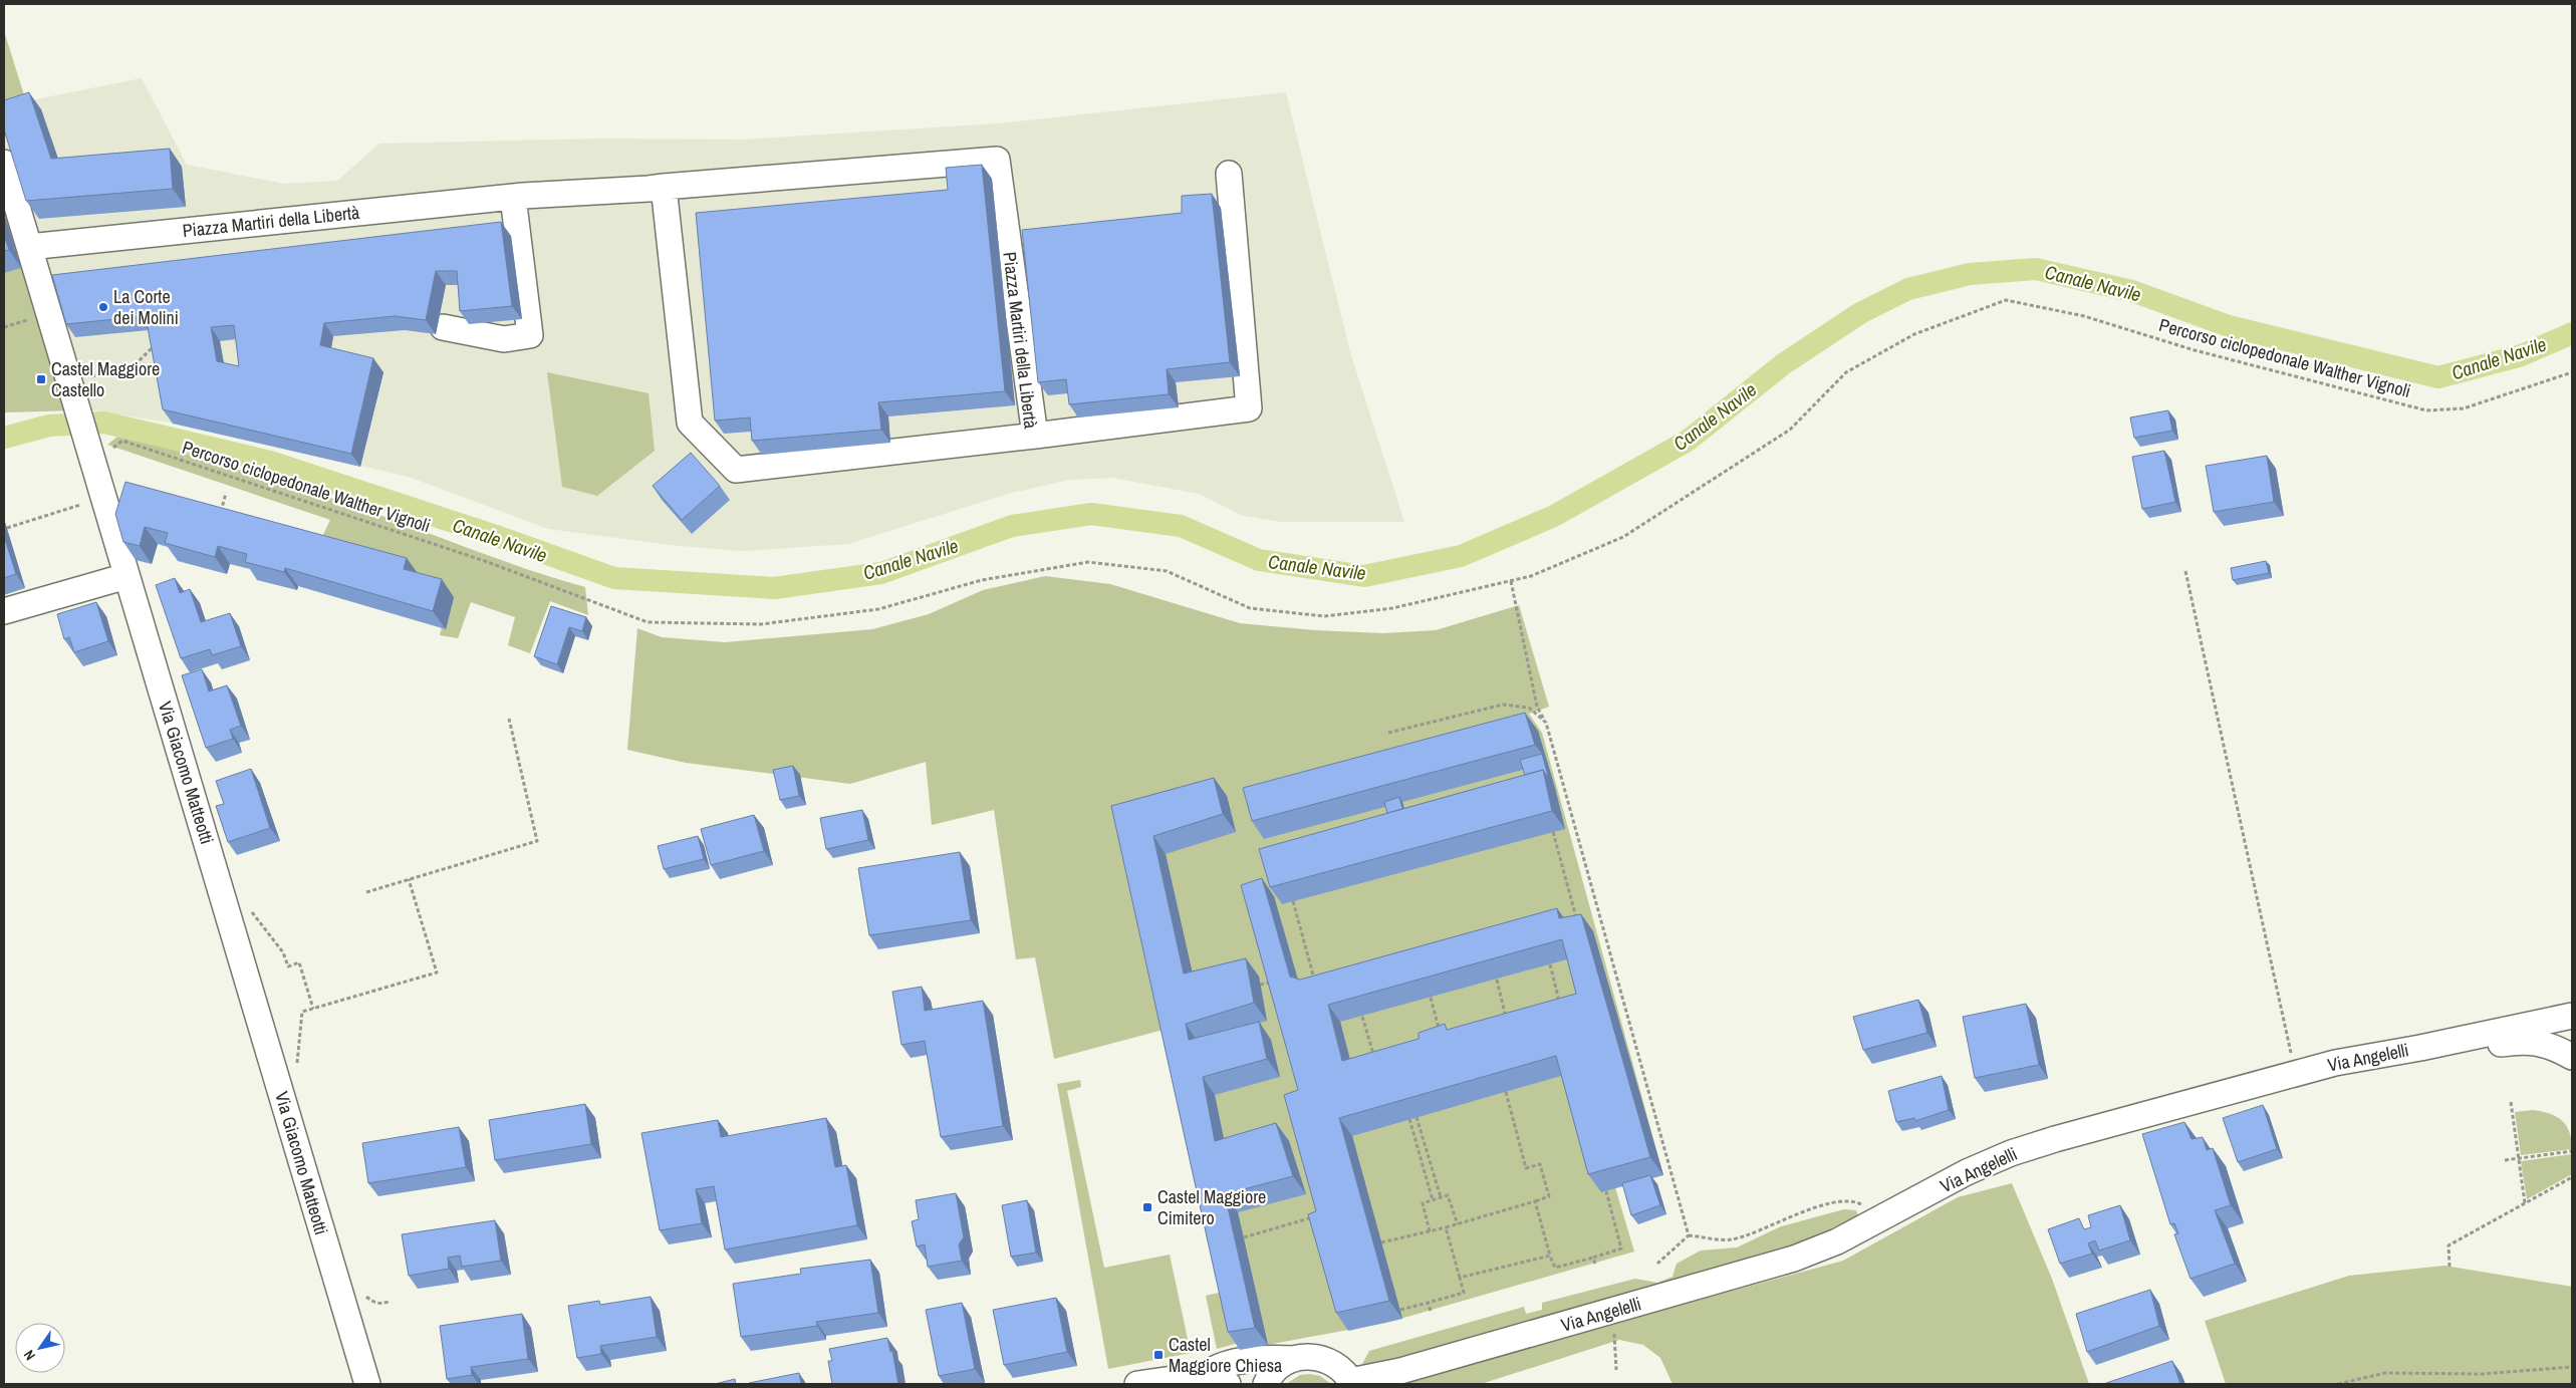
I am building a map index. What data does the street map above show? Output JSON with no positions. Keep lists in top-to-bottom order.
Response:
{
  "streets": {
    "street": ["Piazza Martiri della Libertà", "Via Giacomo Matteotti", "Via Angelelli"],
    "path": ["Percorso ciclopedonale Walther Vignoli"]
  },
  "crossings": [
    ["Piazza Martiri della Libertà", "Via Giacomo Matteotti"],
    ["Percorso ciclopedonale Walther Vignoli", "Via Giacomo Matteotti"]
  ],
  "water": ["Canale Navile"],
  "places": {
    "other": ["La Corte dei Molini"],
    "transit": ["Castel Maggiore Castello", "Castel Maggiore Cimitero", "Castel Maggiore Chiesa"]
  },
  "north": "bottom left"
}
